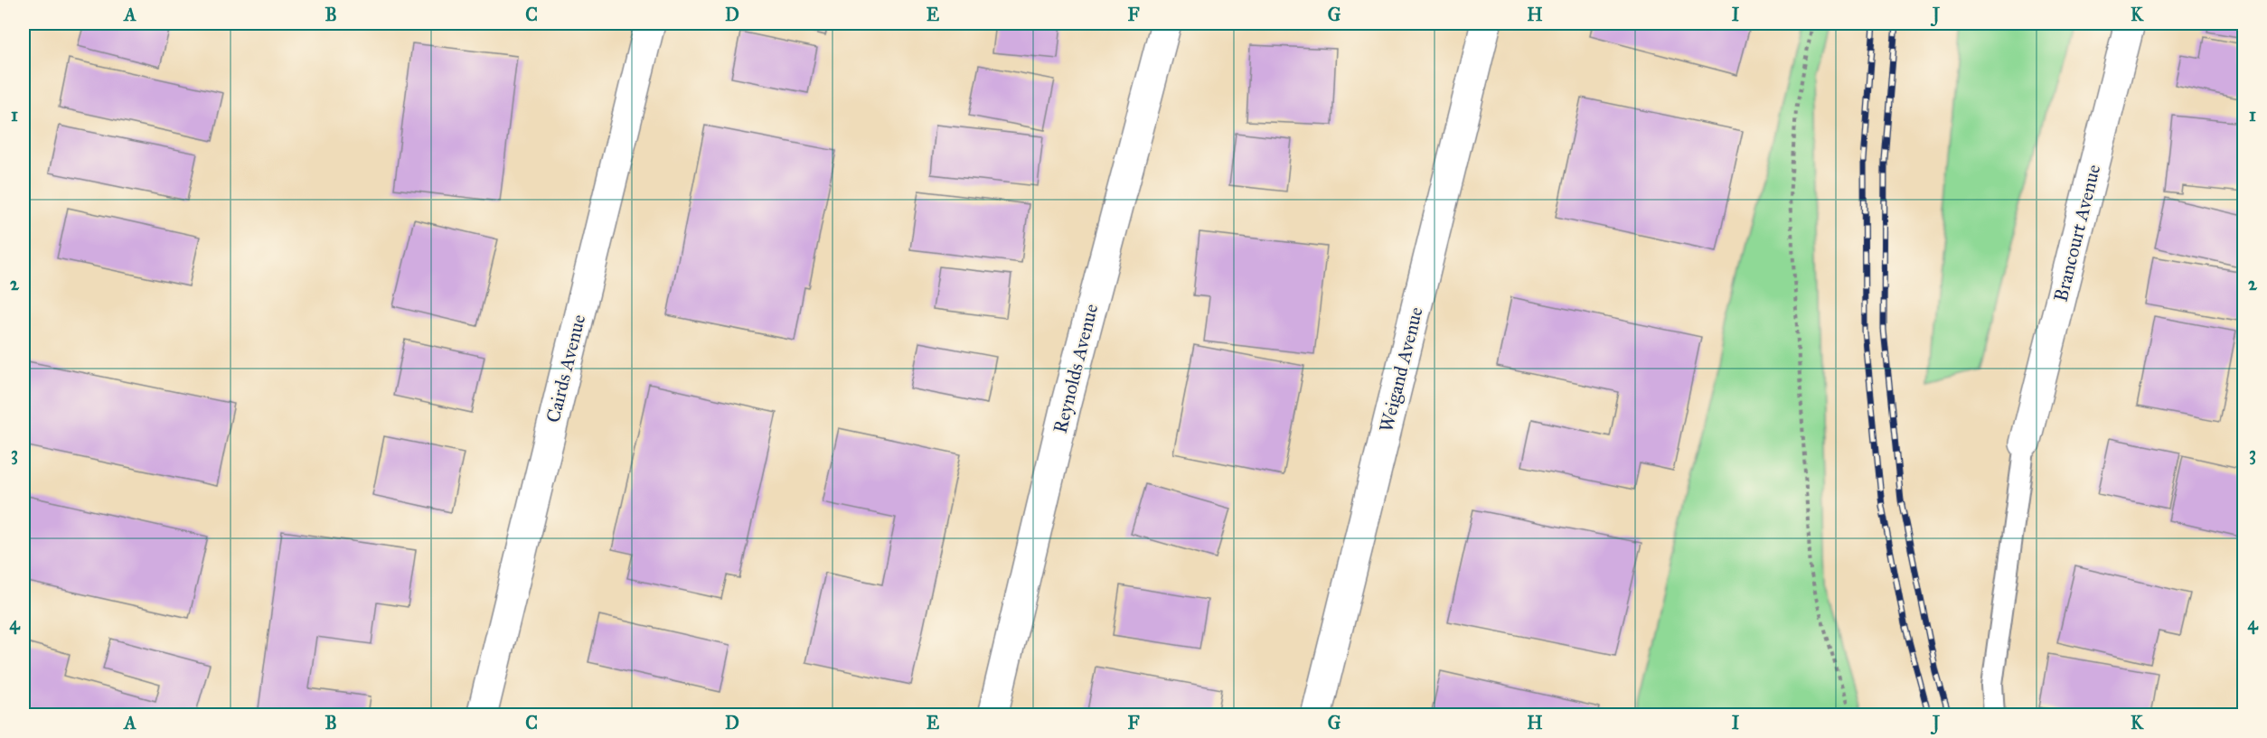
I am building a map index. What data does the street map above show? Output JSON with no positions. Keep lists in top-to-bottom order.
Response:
{
  "streets": {
    "street": [
      "Brancourt Avenue",
      "Cairds Avenue",
      "Reynolds Avenue",
      "Weigand Avenue"
    ]
  },
  "grid": {
    "columns": [
      "A",
      "B",
      "C",
      "D",
      "E",
      "F",
      "G",
      "H",
      "I",
      "J",
      "K"
    ],
    "rows": [
      "1",
      "2",
      "3",
      "4"
    ]
  }
}
